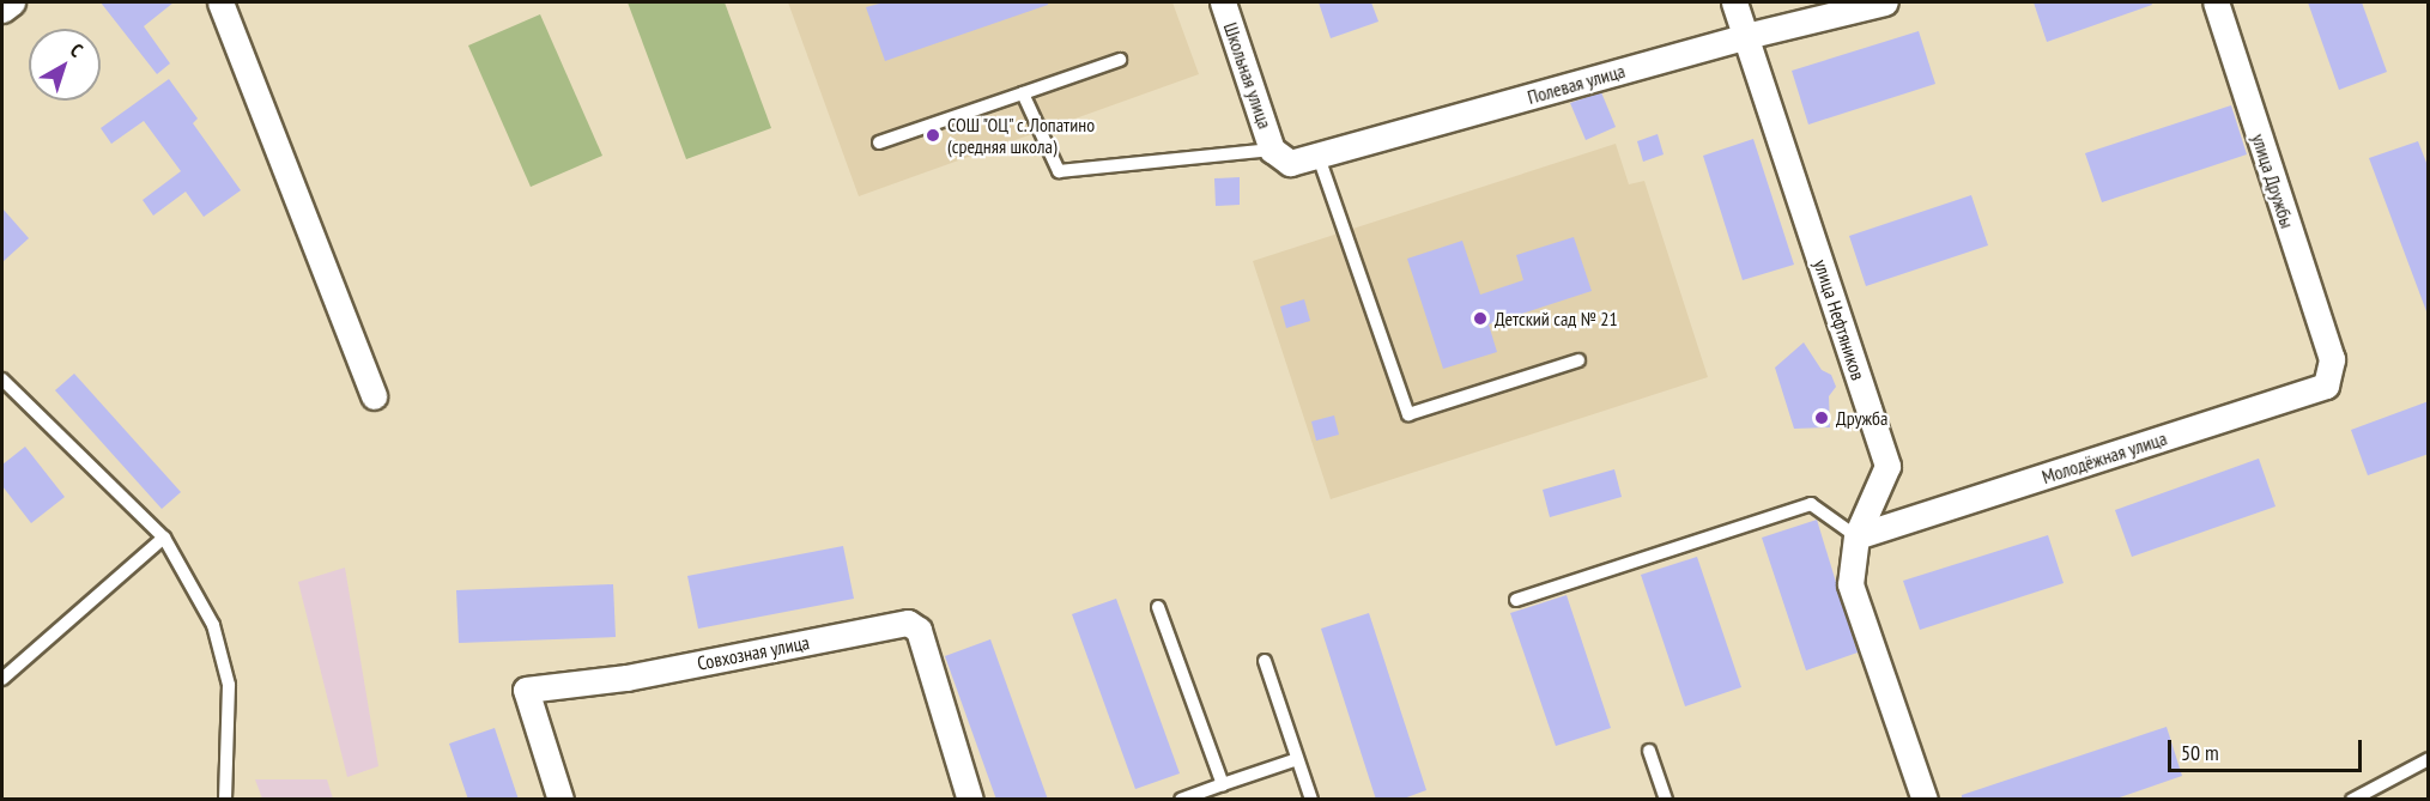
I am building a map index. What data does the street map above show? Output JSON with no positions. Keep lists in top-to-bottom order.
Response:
{
  "streets": {
    "street": [
      "Школьная улица",
      "Полевая улица",
      "улица Дружбы",
      "улица Нефтяников",
      "Молодёжная улица",
      "Совхозная улица"
    ]
  },
  "crossings": [
    ["Школьная улица", "Полевая улица"],
    ["Полевая улица", "улица Нефтяников"],
    ["улица Дружбы", "Молодёжная улица"],
    ["улица Нефтяников", "Молодёжная улица"]
  ],
  "places": ["СОШ \"ОЦ\" с. Лопатино (средняя школа)", "Детский сад № 21", "Дружба"],
  "scale_bar": "50 m",
  "north": "top right"
}
